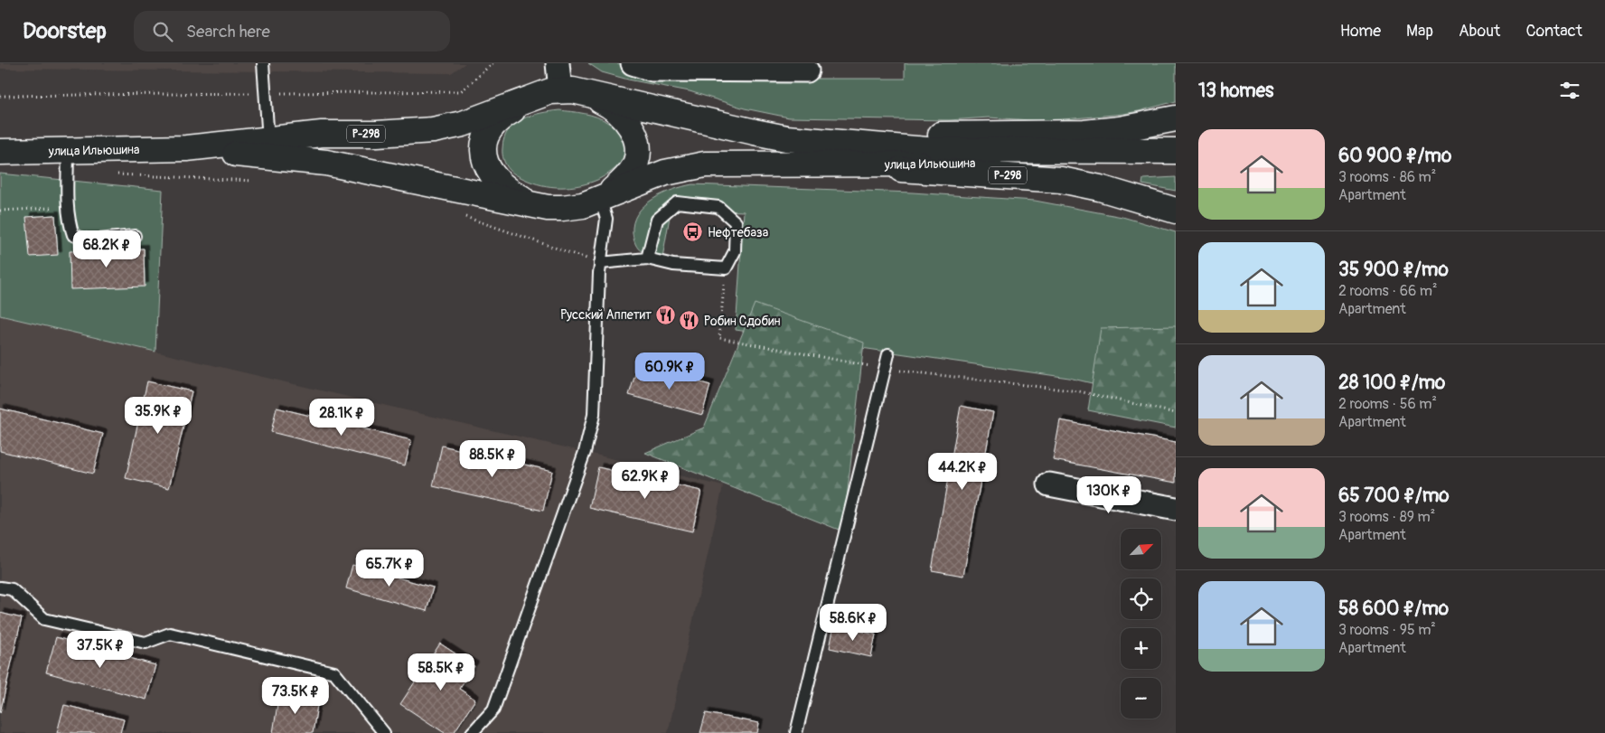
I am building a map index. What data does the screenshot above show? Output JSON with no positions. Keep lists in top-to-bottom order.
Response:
{
  "streets": {
    "highway": ["Р-298", "улица Ильюшина"]
  },
  "crossings": [
    ["Р-298", "улица Ильюшина"]
  ],
  "places": {
    "bus stop": ["Нефтебаза"],
    "restaurant": ["Русский Аппетит", "Робин Сдобин"]
  },
  "north": "top right",
  "page": {
    "header": "Doorstep",
    "search": "Search here",
    "nav": [
      "Home",
      "Map",
      "About",
      "Contact"
    ],
    "heading": "13 homes",
    "list": [
      {
        "name": "60 900 ₽/mo",
        "note": "3 rooms · 86 m² · Apartment"
      },
      {
        "name": "35 900 ₽/mo",
        "note": "2 rooms · 66 m² · Apartment"
      },
      {
        "name": "28 100 ₽/mo",
        "note": "2 rooms · 56 m² · Apartment"
      },
      {
        "name": "65 700 ₽/mo",
        "note": "3 rooms · 89 m² · Apartment"
      },
      {
        "name": "58 600 ₽/mo",
        "note": "3 rooms · 95 m² · Apartment"
      }
    ],
    "price": [
      "68.2K ₽",
      "60.9K ₽",
      "35.9K ₽",
      "28.1K ₽",
      "88.5K ₽",
      "44.2K ₽",
      "62.9K ₽",
      "130K ₽",
      "65.7K ₽",
      "58.6K ₽",
      "37.5K ₽",
      "58.5K ₽",
      "73.5K ₽"
    ],
    "map_buttons": ["+", "−"]
  }
}
